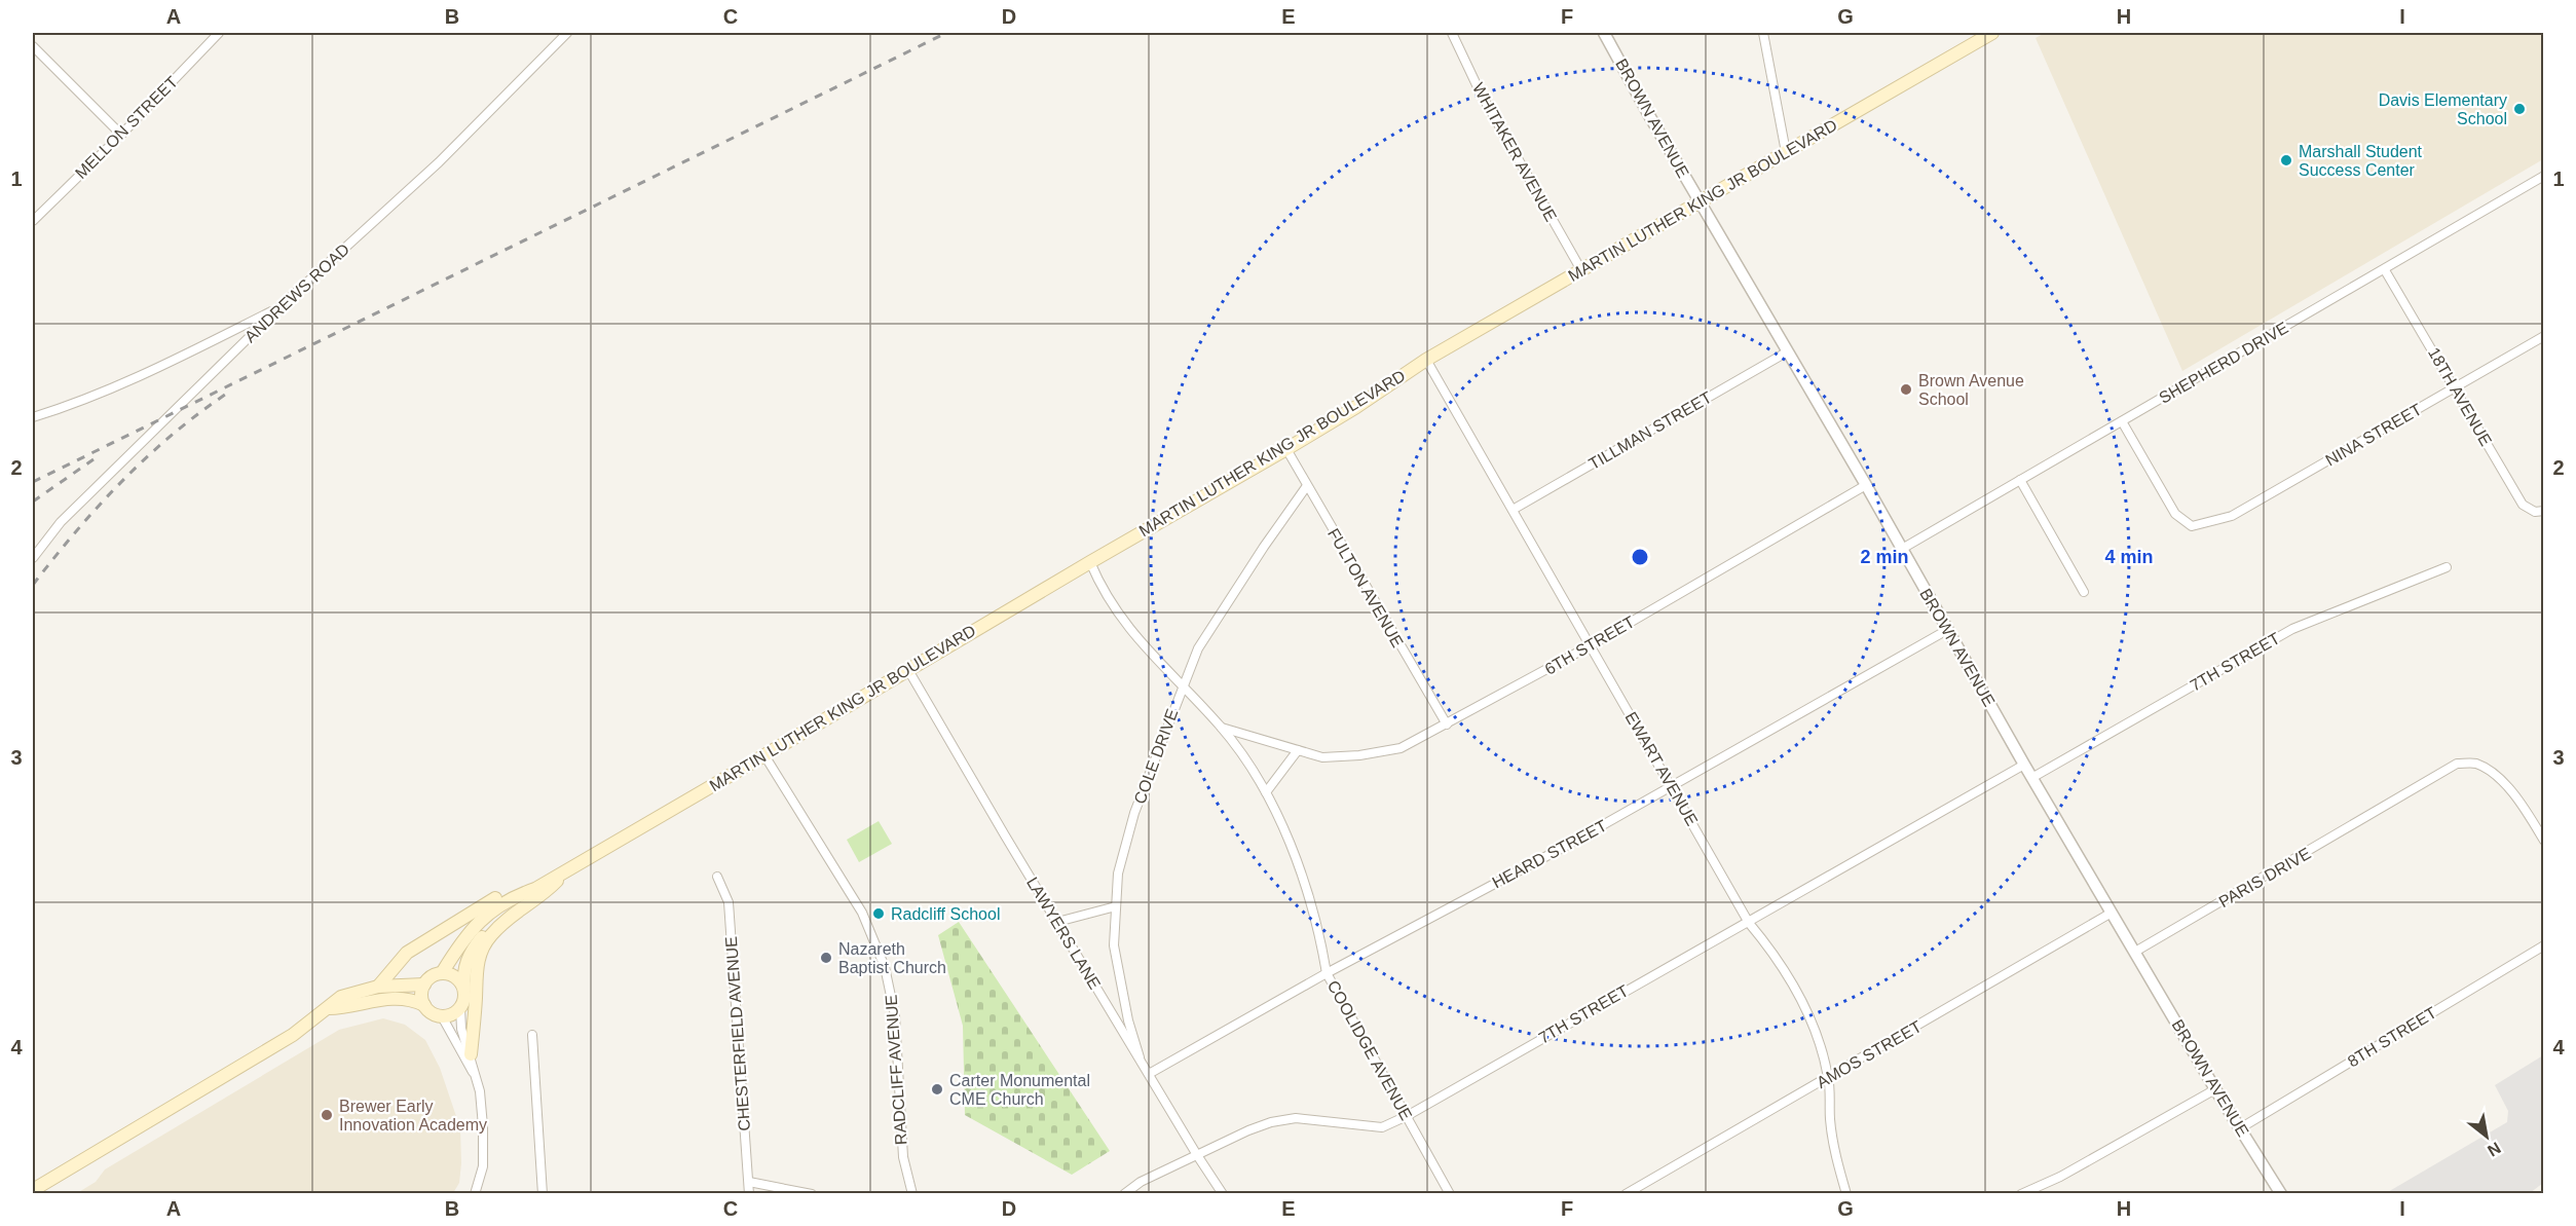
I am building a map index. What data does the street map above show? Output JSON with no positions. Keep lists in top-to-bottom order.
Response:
{
  "streets": {
    "main road": ["MARTIN LUTHER KING JR BOULEVARD"],
    "street": [
      "BROWN AVENUE",
      "MELLON STREET",
      "WHITAKER AVENUE",
      "ANDREWS ROAD",
      "SHEPHERD DRIVE",
      "18TH AVENUE",
      "TILLMAN STREET",
      "NINA STREET",
      "FULTON AVENUE",
      "6TH STREET",
      "7TH STREET",
      "COLE DRIVE",
      "EWART AVENUE",
      "HEARD STREET",
      "PARIS DRIVE",
      "LAWYERS LANE",
      "CHESTERFIELD AVENUE",
      "8TH STREET",
      "COOLIDGE AVENUE",
      "AMOS STREET",
      "RADCLIFF AVENUE"
    ]
  },
  "crossings": [
    ["BROWN AVENUE", "MARTIN LUTHER KING JR BOULEVARD"],
    ["BROWN AVENUE", "SHEPHERD DRIVE"],
    ["BROWN AVENUE", "TILLMAN STREET"],
    ["BROWN AVENUE", "6TH STREET"],
    ["BROWN AVENUE", "7TH STREET"],
    ["BROWN AVENUE", "HEARD STREET"],
    ["BROWN AVENUE", "PARIS DRIVE"],
    ["BROWN AVENUE", "8TH STREET"],
    ["BROWN AVENUE", "AMOS STREET"],
    ["WHITAKER AVENUE", "MARTIN LUTHER KING JR BOULEVARD"],
    ["MARTIN LUTHER KING JR BOULEVARD", "FULTON AVENUE"],
    ["MARTIN LUTHER KING JR BOULEVARD", "EWART AVENUE"],
    ["MARTIN LUTHER KING JR BOULEVARD", "LAWYERS LANE"],
    ["MARTIN LUTHER KING JR BOULEVARD", "COOLIDGE AVENUE"],
    ["MARTIN LUTHER KING JR BOULEVARD", "RADCLIFF AVENUE"],
    ["SHEPHERD DRIVE", "18TH AVENUE"],
    ["SHEPHERD DRIVE", "NINA STREET"],
    ["18TH AVENUE", "NINA STREET"],
    ["TILLMAN STREET", "EWART AVENUE"],
    ["FULTON AVENUE", "6TH STREET"],
    ["FULTON AVENUE", "COLE DRIVE"],
    ["6TH STREET", "EWART AVENUE"],
    ["6TH STREET", "COOLIDGE AVENUE"],
    ["7TH STREET", "EWART AVENUE"],
    ["7TH STREET", "LAWYERS LANE"],
    ["7TH STREET", "COOLIDGE AVENUE"],
    ["COLE DRIVE", "LAWYERS LANE"],
    ["COLE DRIVE", "COOLIDGE AVENUE"],
    ["EWART AVENUE", "HEARD STREET"],
    ["EWART AVENUE", "AMOS STREET"],
    ["HEARD STREET", "LAWYERS LANE"],
    ["HEARD STREET", "COOLIDGE AVENUE"]
  ],
  "places": [
    "Davis Elementary School",
    "Marshall Student Success Center",
    "Brown Avenue School",
    "Radcliff School",
    "Nazareth Baptist Church",
    "Carter Monumental CME Church",
    "Brewer Early Innovation Academy"
  ],
  "north": "bottom right",
  "grid": {
    "columns": [
      "A",
      "B",
      "C",
      "D",
      "E",
      "F",
      "G",
      "H",
      "I"
    ],
    "rows": [
      "1",
      "2",
      "3",
      "4"
    ]
  },
  "rings": ["2 min", "4 min"]
}
